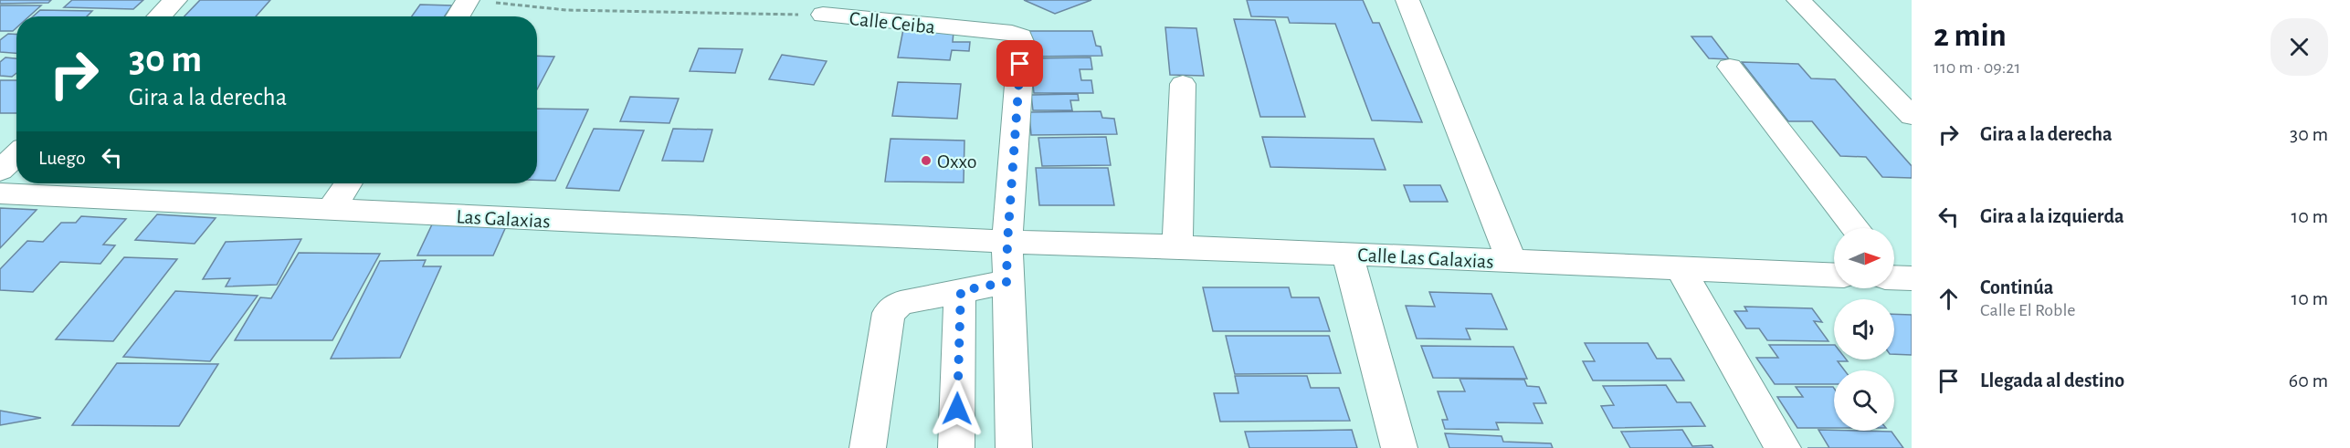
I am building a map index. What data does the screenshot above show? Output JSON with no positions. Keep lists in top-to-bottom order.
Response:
{
  "streets": {
    "street": ["Calle Ceiba", "Las Galaxias", "Calle Las Galaxias"]
  },
  "crossings": [
    ["Calle Ceiba", "Las Galaxias"],
    ["Calle Ceiba", "Calle Las Galaxias"],
    ["Las Galaxias", "Calle Las Galaxias"]
  ],
  "places": ["Oxxo"],
  "north": "right",
  "page": {
    "heading": ["2 min", "110 m · 09:21"],
    "turn": ["30 m", "Gira a la derecha"],
    "list": [
      {
        "name": "Gira a la derecha",
        "value": "30 m"
      },
      {
        "name": "Gira a la izquierda",
        "value": "10 m"
      },
      {
        "name": "Continúa",
        "note": "Calle El Roble",
        "value": "10 m"
      },
      {
        "name": "Llegada al destino",
        "value": "60 m"
      }
    ],
    "then": "Luego"
  }
}
